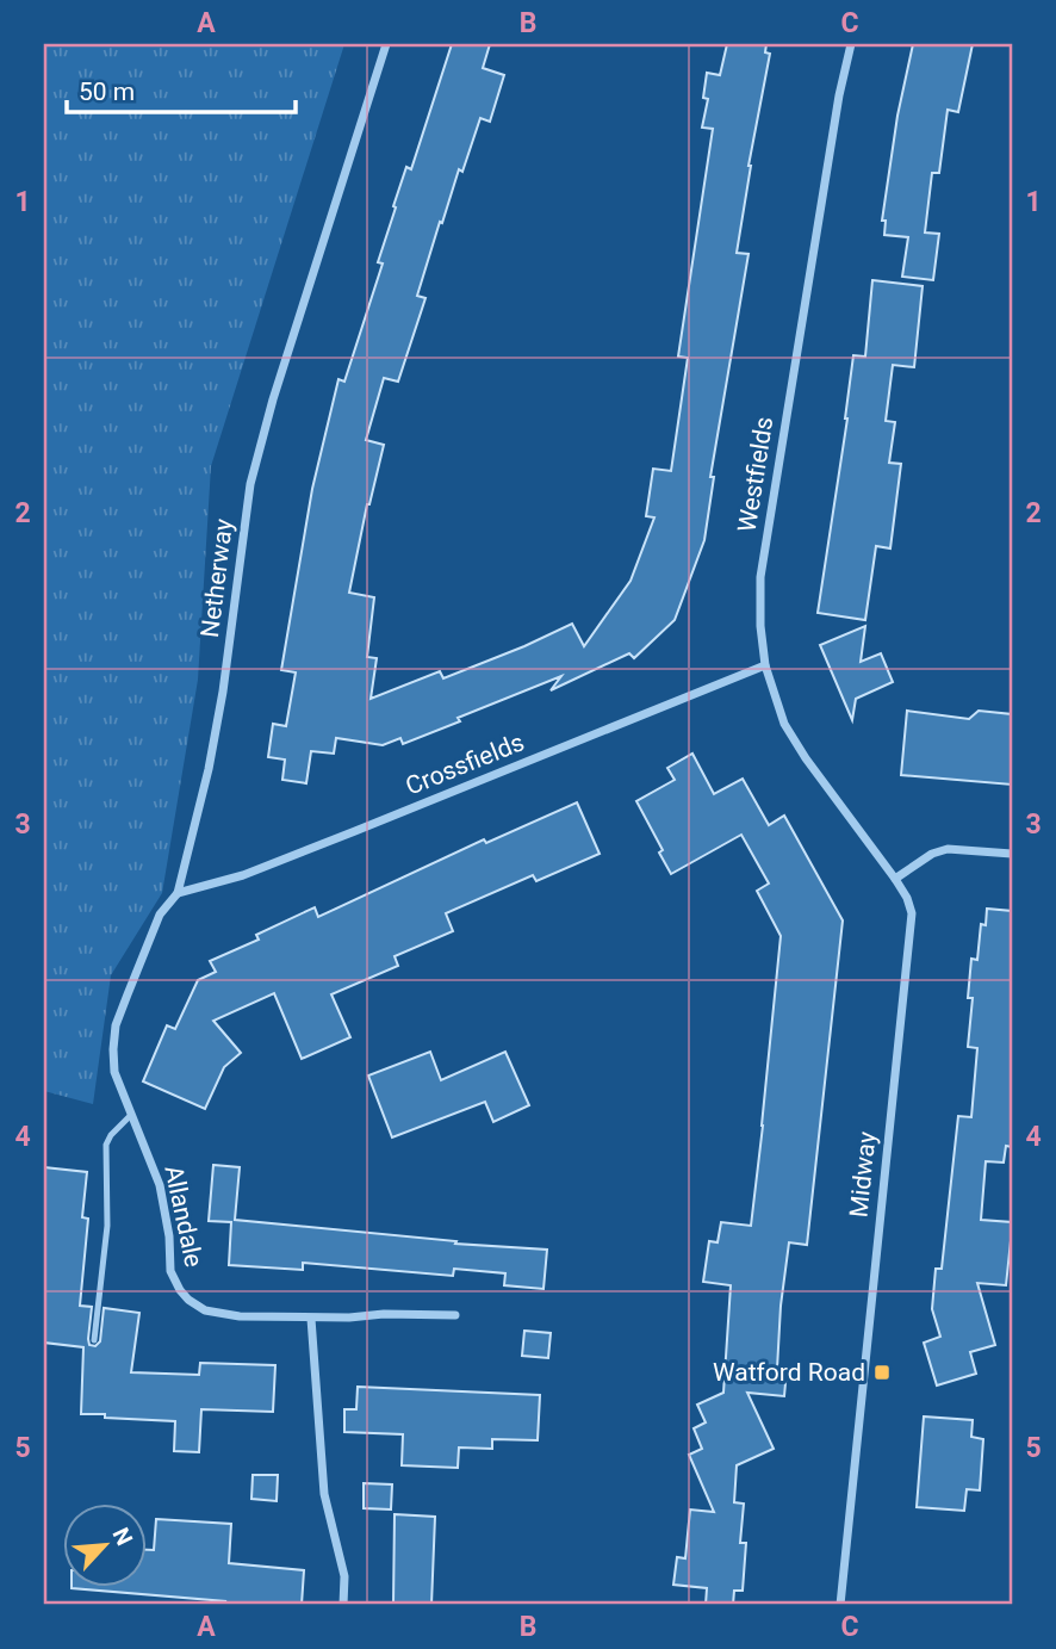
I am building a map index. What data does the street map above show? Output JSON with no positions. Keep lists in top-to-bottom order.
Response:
{
  "streets": {
    "street": [
      "Westfields",
      "Netherway",
      "Crossfields",
      "Midway",
      "Allandale"
    ]
  },
  "crossings": [
    ["Westfields", "Crossfields"],
    ["Westfields", "Midway"],
    ["Netherway", "Crossfields"],
    ["Netherway", "Allandale"]
  ],
  "places": {
    "transit": ["Watford Road"]
  },
  "scale_bar": "50 m",
  "north": "top right",
  "grid": {
    "columns": ["A", "B", "C"],
    "rows": [
      "1",
      "2",
      "3",
      "4",
      "5"
    ]
  }
}
